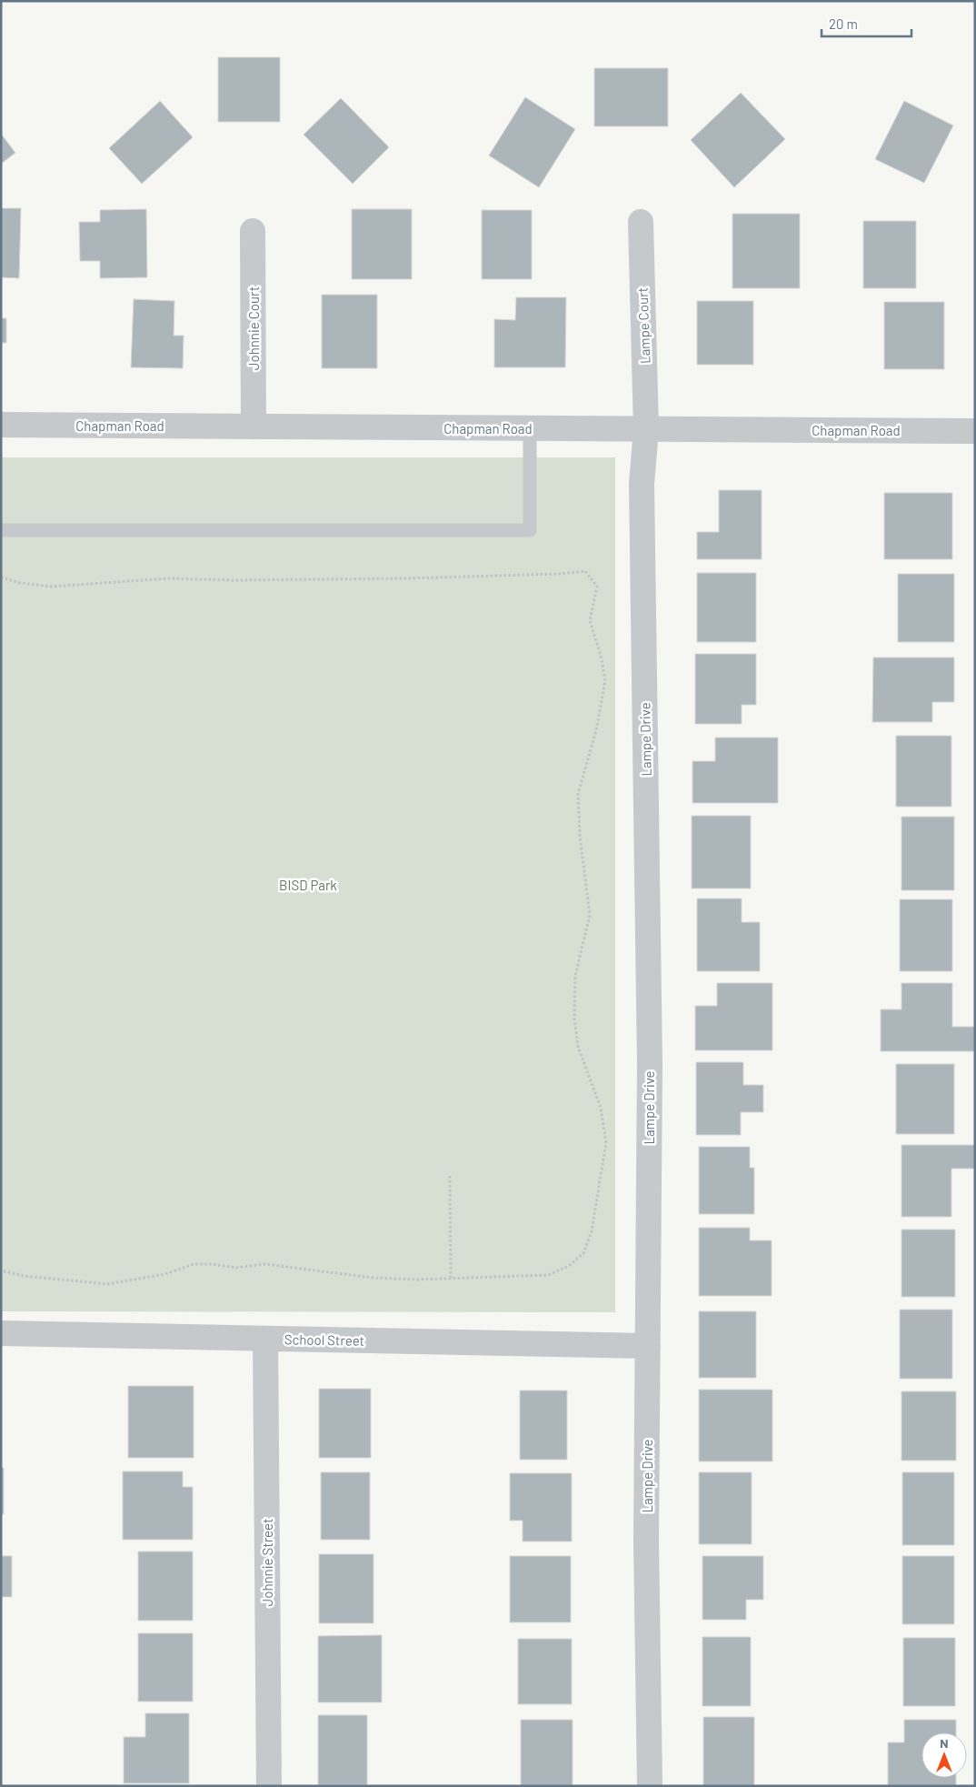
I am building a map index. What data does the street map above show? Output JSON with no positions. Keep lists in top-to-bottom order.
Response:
{
  "streets": {
    "street": [
      "Lampe Court",
      "Johnnie Court",
      "Chapman Road",
      "Lampe Drive",
      "School Street",
      "Johnnie Street"
    ]
  },
  "crossings": [
    ["Lampe Court", "Chapman Road"],
    ["Lampe Court", "Lampe Drive"],
    ["Johnnie Court", "Chapman Road"],
    ["Chapman Road", "Lampe Drive"],
    ["Lampe Drive", "School Street"],
    ["School Street", "Johnnie Street"]
  ],
  "parks": ["BISD Park"],
  "scale_bar": "20 m",
  "north": "top"
}
